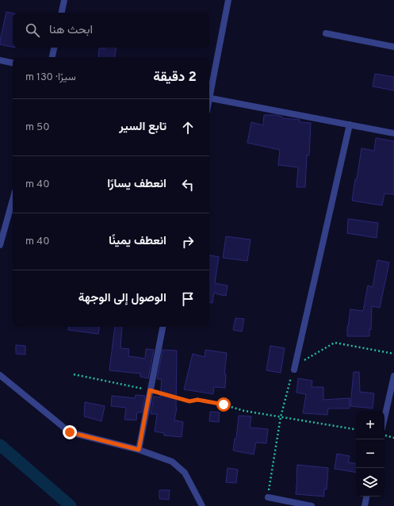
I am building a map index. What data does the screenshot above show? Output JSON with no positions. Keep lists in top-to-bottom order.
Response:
{
  "page": {
    "search": "ابحث هنا",
    "heading": ["2 دقيقة", "سيرًا · 130 m"],
    "list": [
      ["تابع السير", "50 m"],
      ["انعطف يسارًا", "40 m"],
      ["انعطف يمينًا", "40 m"],
      "الوصول إلى الوجهة"
    ],
    "map_buttons": ["+", "−"]
  }
}
